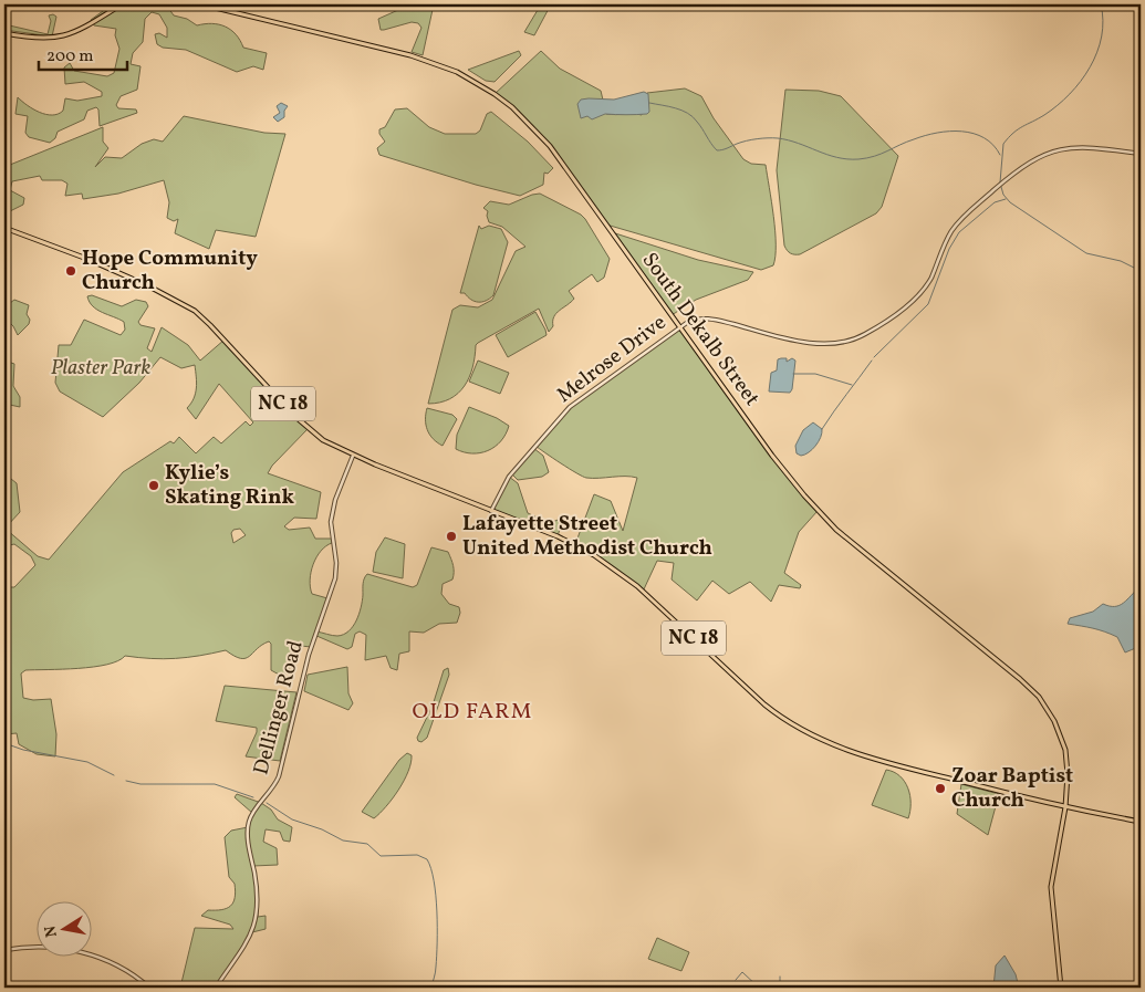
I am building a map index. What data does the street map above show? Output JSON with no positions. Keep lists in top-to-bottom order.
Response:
{
  "streets": {
    "main road": ["South Dekalb Street", "NC 18"],
    "street": ["Melrose Drive", "Dellinger Road"]
  },
  "crossings": [
    ["South Dekalb Street", "Melrose Drive"],
    ["South Dekalb Street", "NC 18"],
    ["Melrose Drive", "NC 18"],
    ["NC 18", "Dellinger Road"]
  ],
  "districts": ["OLD FARM"],
  "parks": ["Plaster Park"],
  "places": [
    "Hope Community Church",
    "Kylie’s Skating Rink",
    "Lafayette Street United Methodist Church",
    "Zoar Baptist Church"
  ],
  "scale_bar": "200 m",
  "north": "left"
}
